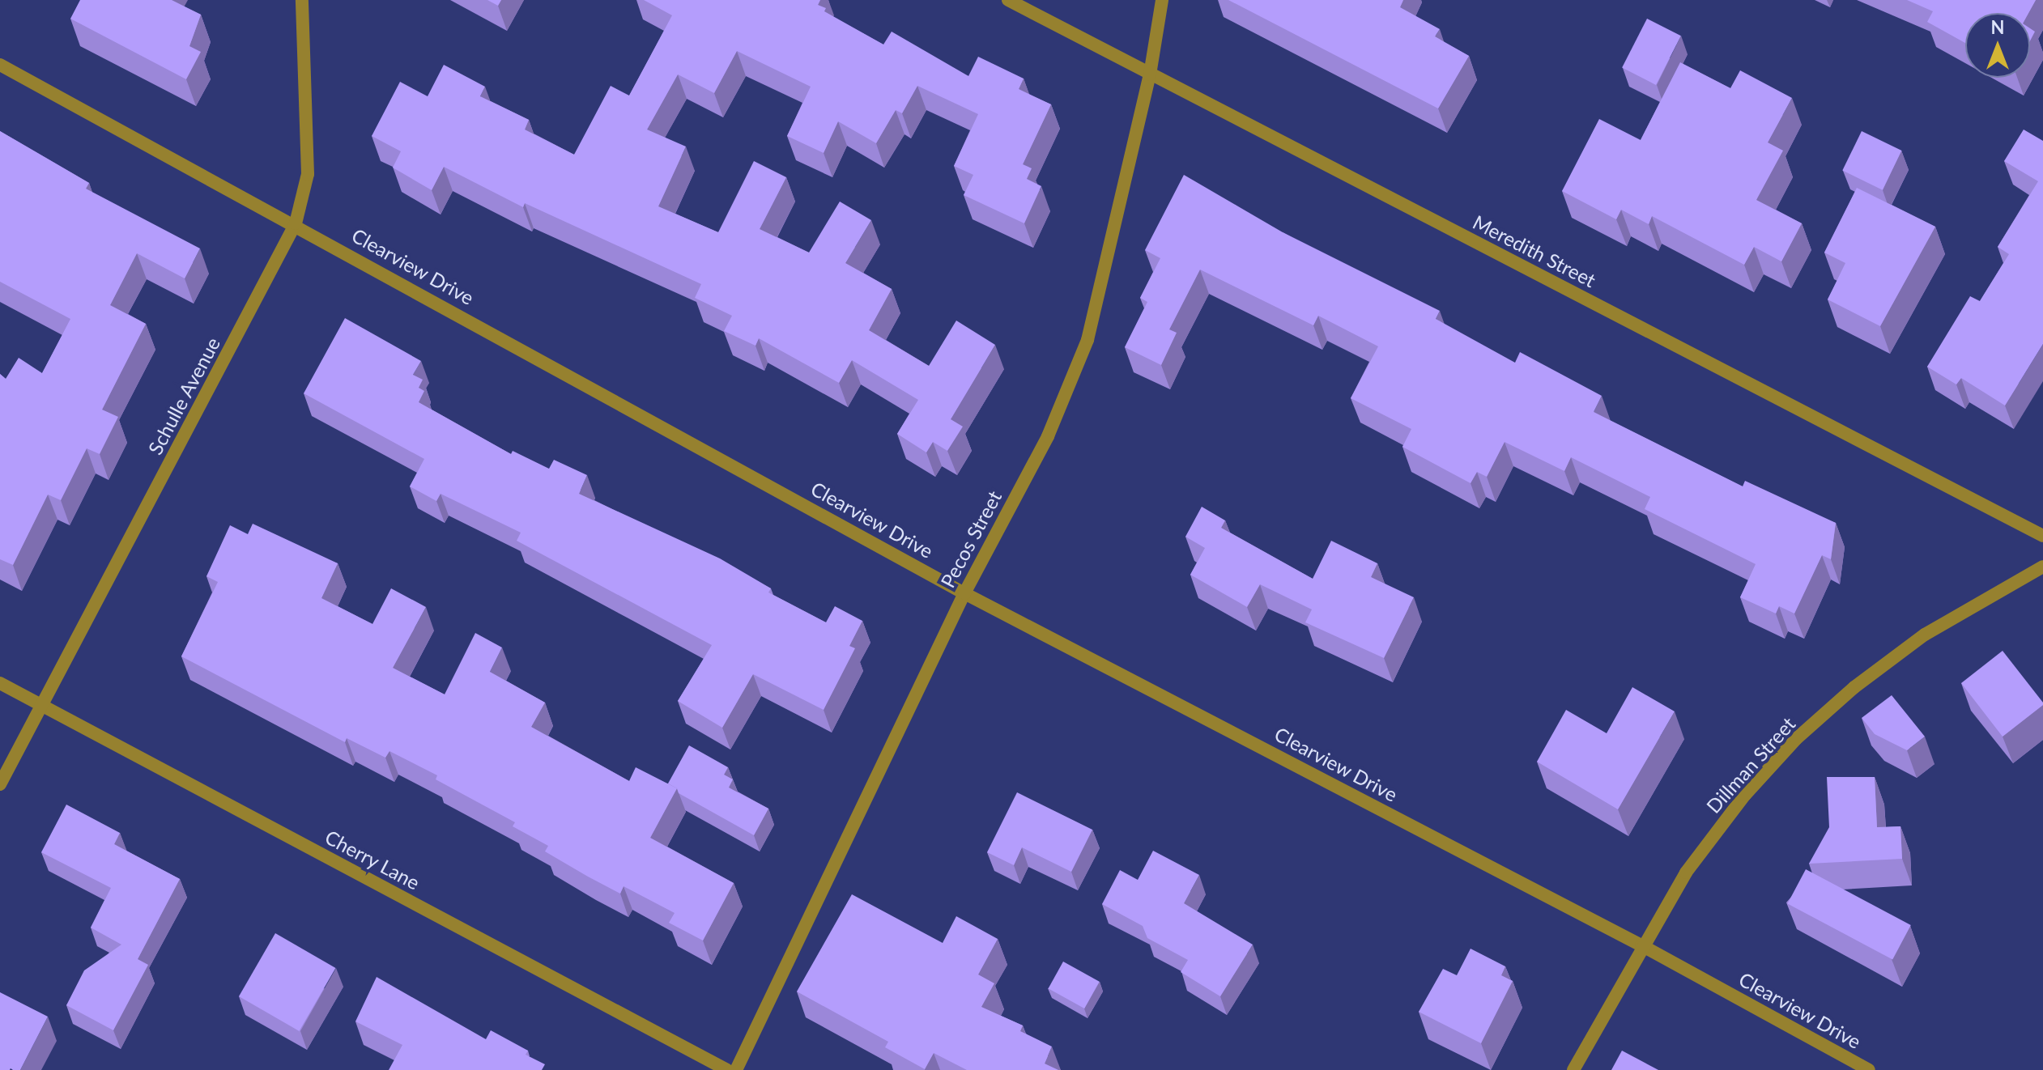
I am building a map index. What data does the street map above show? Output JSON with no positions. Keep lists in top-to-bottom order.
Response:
{
  "streets": {
    "street": [
      "Meredith Street",
      "Clearview Drive",
      "Schulle Avenue",
      "Pecos Street",
      "Dillman Street",
      "Cherry Lane"
    ]
  },
  "crossings": [
    ["Meredith Street", "Pecos Street"],
    ["Clearview Drive", "Schulle Avenue"],
    ["Clearview Drive", "Pecos Street"],
    ["Clearview Drive", "Dillman Street"],
    ["Schulle Avenue", "Cherry Lane"]
  ],
  "north": "top"
}
